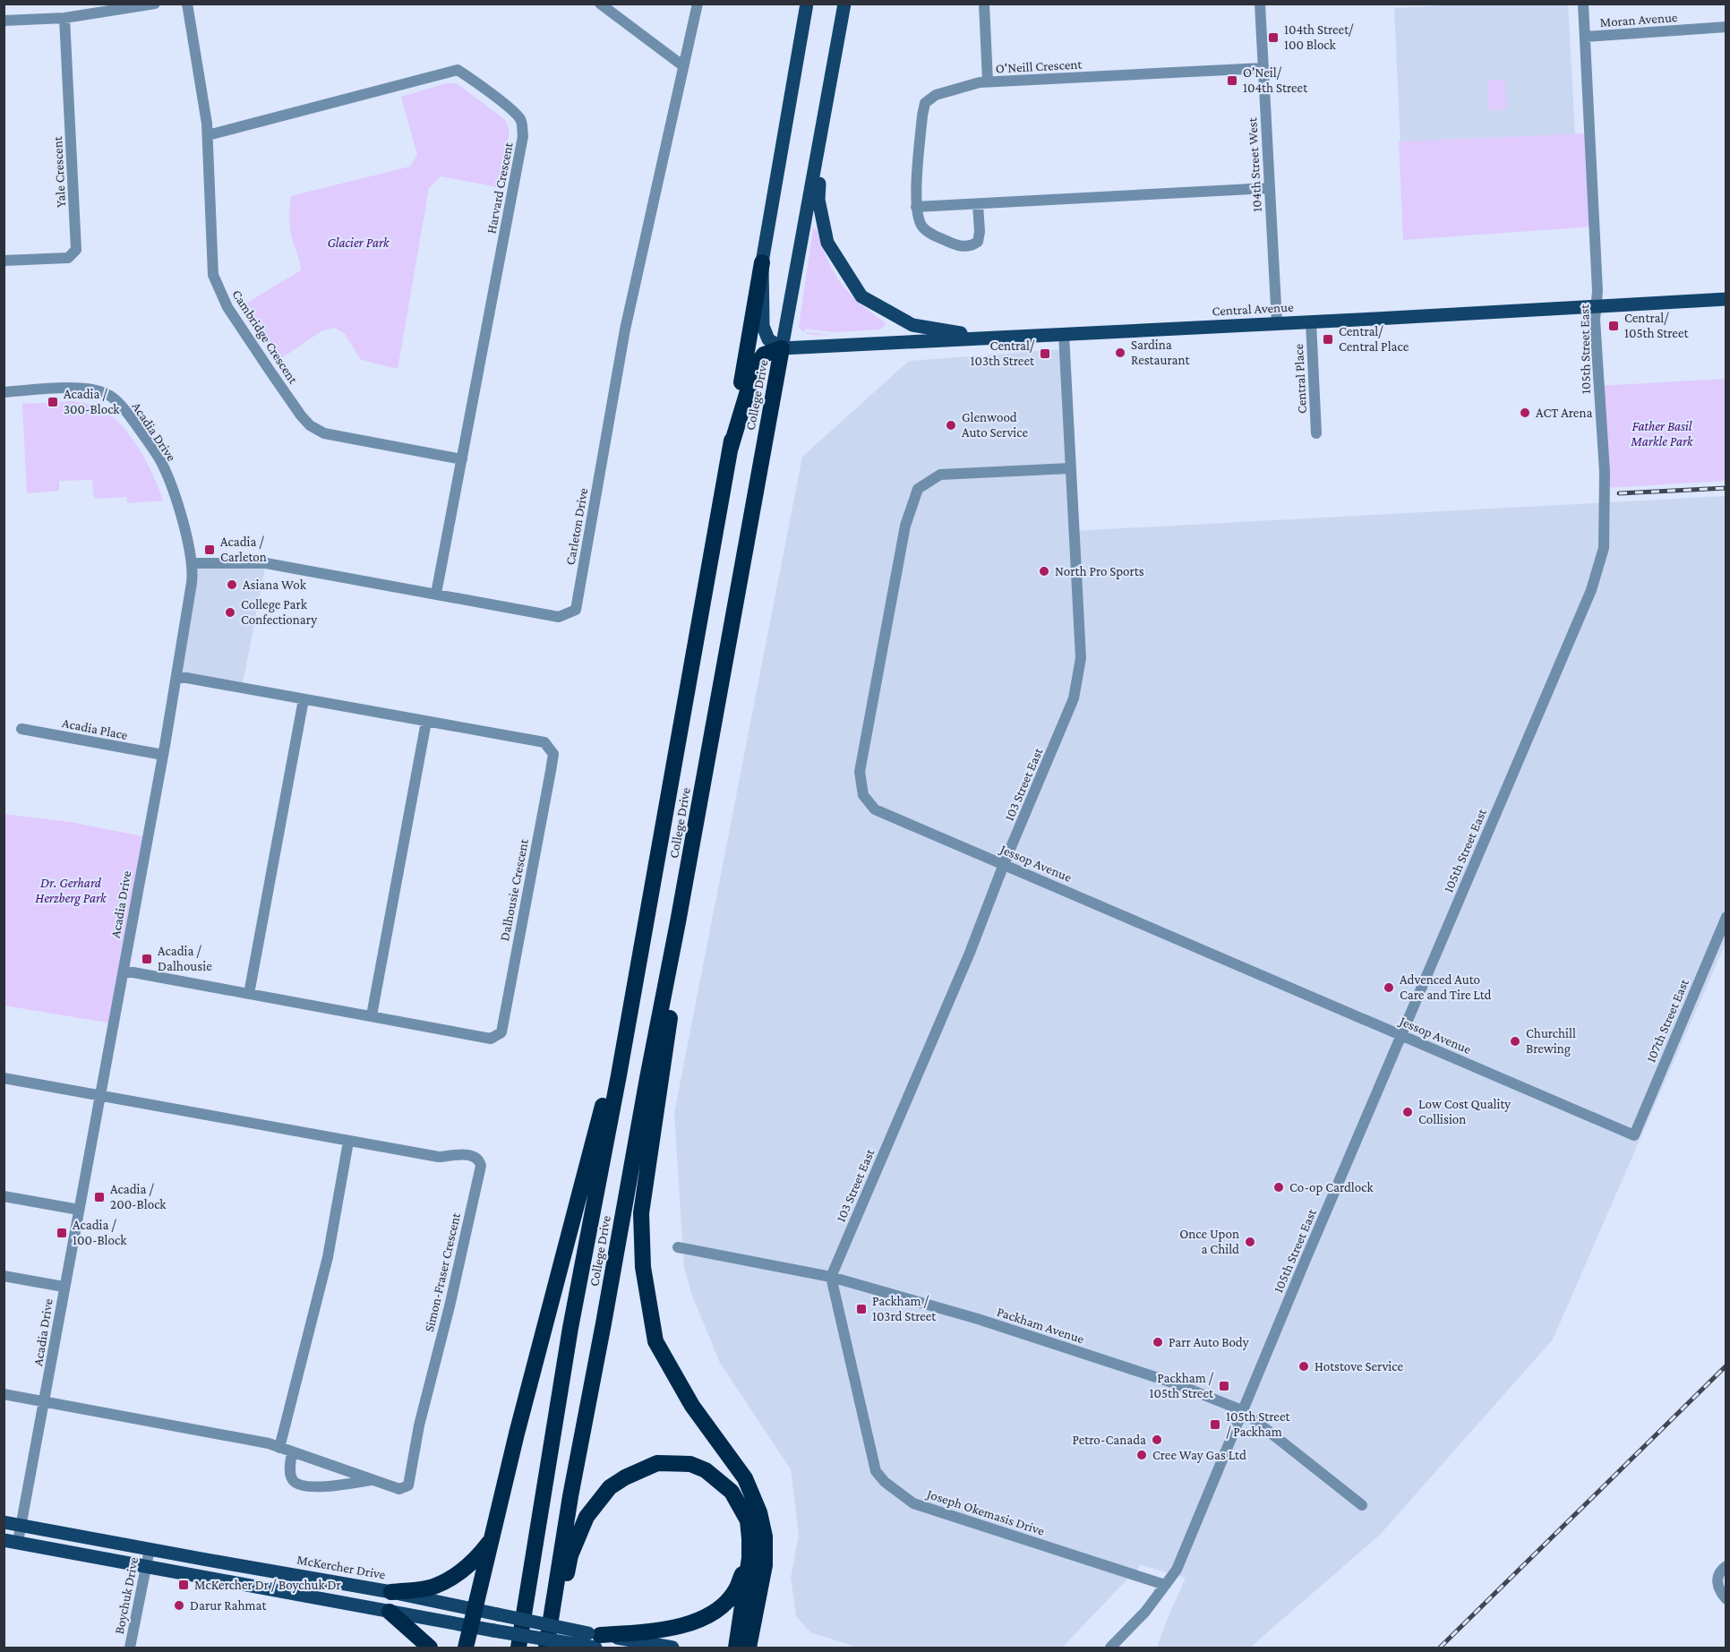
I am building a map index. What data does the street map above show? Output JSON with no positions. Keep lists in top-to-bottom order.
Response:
{
  "streets": {
    "highway": ["College Drive"],
    "main road": ["Central Avenue", "McKercher Drive"],
    "street": [
      "Moran Avenue",
      "O'Neill Crescent",
      "104th Street West",
      "Yale Crescent",
      "Harvard Crescent",
      "Cambridge Crescent",
      "105th Street East",
      "Central Place",
      "Acadia Drive",
      "Carleton Drive",
      "Acadia Place",
      "103 Street East",
      "Jessop Avenue",
      "Dalhousie Crescent",
      "107th Street East",
      "Simon-Fraser Crescent",
      "Packham Avenue",
      "Joseph Okemasis Drive",
      "Boychuk Drive"
    ]
  },
  "crossings": [
    ["Moran Avenue", "105th Street East"],
    ["O'Neill Crescent", "104th Street West"],
    ["104th Street West", "Central Avenue"],
    ["Harvard Crescent", "Cambridge Crescent"],
    ["Harvard Crescent", "Carleton Drive"],
    ["Central Avenue", "105th Street East"],
    ["Central Avenue", "Central Place"],
    ["Central Avenue", "College Drive"],
    ["Central Avenue", "103 Street East"],
    ["105th Street East", "Jessop Avenue"],
    ["105th Street East", "Packham Avenue"],
    ["105th Street East", "Joseph Okemasis Drive"],
    ["Acadia Drive", "Carleton Drive"],
    ["Acadia Drive", "Acadia Place"],
    ["Acadia Drive", "Dalhousie Crescent"],
    ["Acadia Drive", "Simon-Fraser Crescent"],
    ["Acadia Drive", "McKercher Drive"],
    ["103 Street East", "Jessop Avenue"],
    ["103 Street East", "Packham Avenue"],
    ["103 Street East", "Joseph Okemasis Drive"],
    ["Jessop Avenue", "107th Street East"],
    ["Packham Avenue", "Joseph Okemasis Drive"],
    ["McKercher Drive", "Boychuk Drive"]
  ],
  "parks": ["Glacier Park", "Father Basil Markle Park", "Dr. Gerhard Herzberg Park"],
  "places": {
    "transit": [
      "104th Street/ 100 Block",
      "O'Neil/ 104th Street",
      "Central/ 105th Street",
      "Central/ Central Place",
      "Central/ 103th Street",
      "Acadia / 300-Block",
      "Acadia / Carleton",
      "Acadia / Dalhousie",
      "Acadia / 200-Block",
      "Acadia / 100-Block",
      "Packham / 103rd Street",
      "Packham / 105th Street",
      "105th Street / Packham",
      "McKercher Dr / Boychuk Dr"
    ],
    "other": [
      "Sardina Restaurant",
      "ACT Arena",
      "Glenwood Auto Service",
      "North Pro Sports",
      "Asiana Wok",
      "College Park Confectionary",
      "Advenced Auto Care and Tire Ltd",
      "Churchill Brewing",
      "Low Cost Quality Collision",
      "Co-op Cardlock",
      "Once Upon a Child",
      "Parr Auto Body",
      "Hotstove Service",
      "Petro-Canada",
      "Cree Way Gas Ltd",
      "Darur Rahmat"
    ]
  }
}
